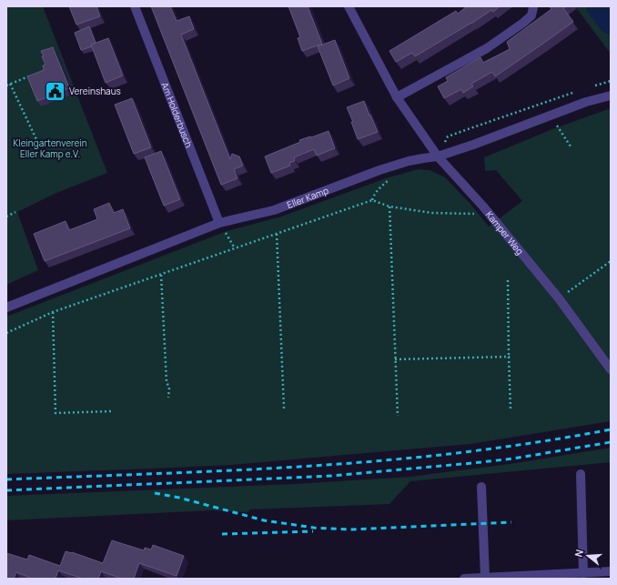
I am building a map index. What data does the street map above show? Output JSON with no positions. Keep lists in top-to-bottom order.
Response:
{
  "streets": {
    "street": ["Am Holderbusch", "Eller Kamp", "Kamper Weg"]
  },
  "crossings": [
    ["Am Holderbusch", "Eller Kamp"],
    ["Eller Kamp", "Kamper Weg"]
  ],
  "parks": ["Kleingartenverein Eller Kamp e.V."],
  "places": {
    "public building": ["Vereinshaus"]
  },
  "north": "left"
}
